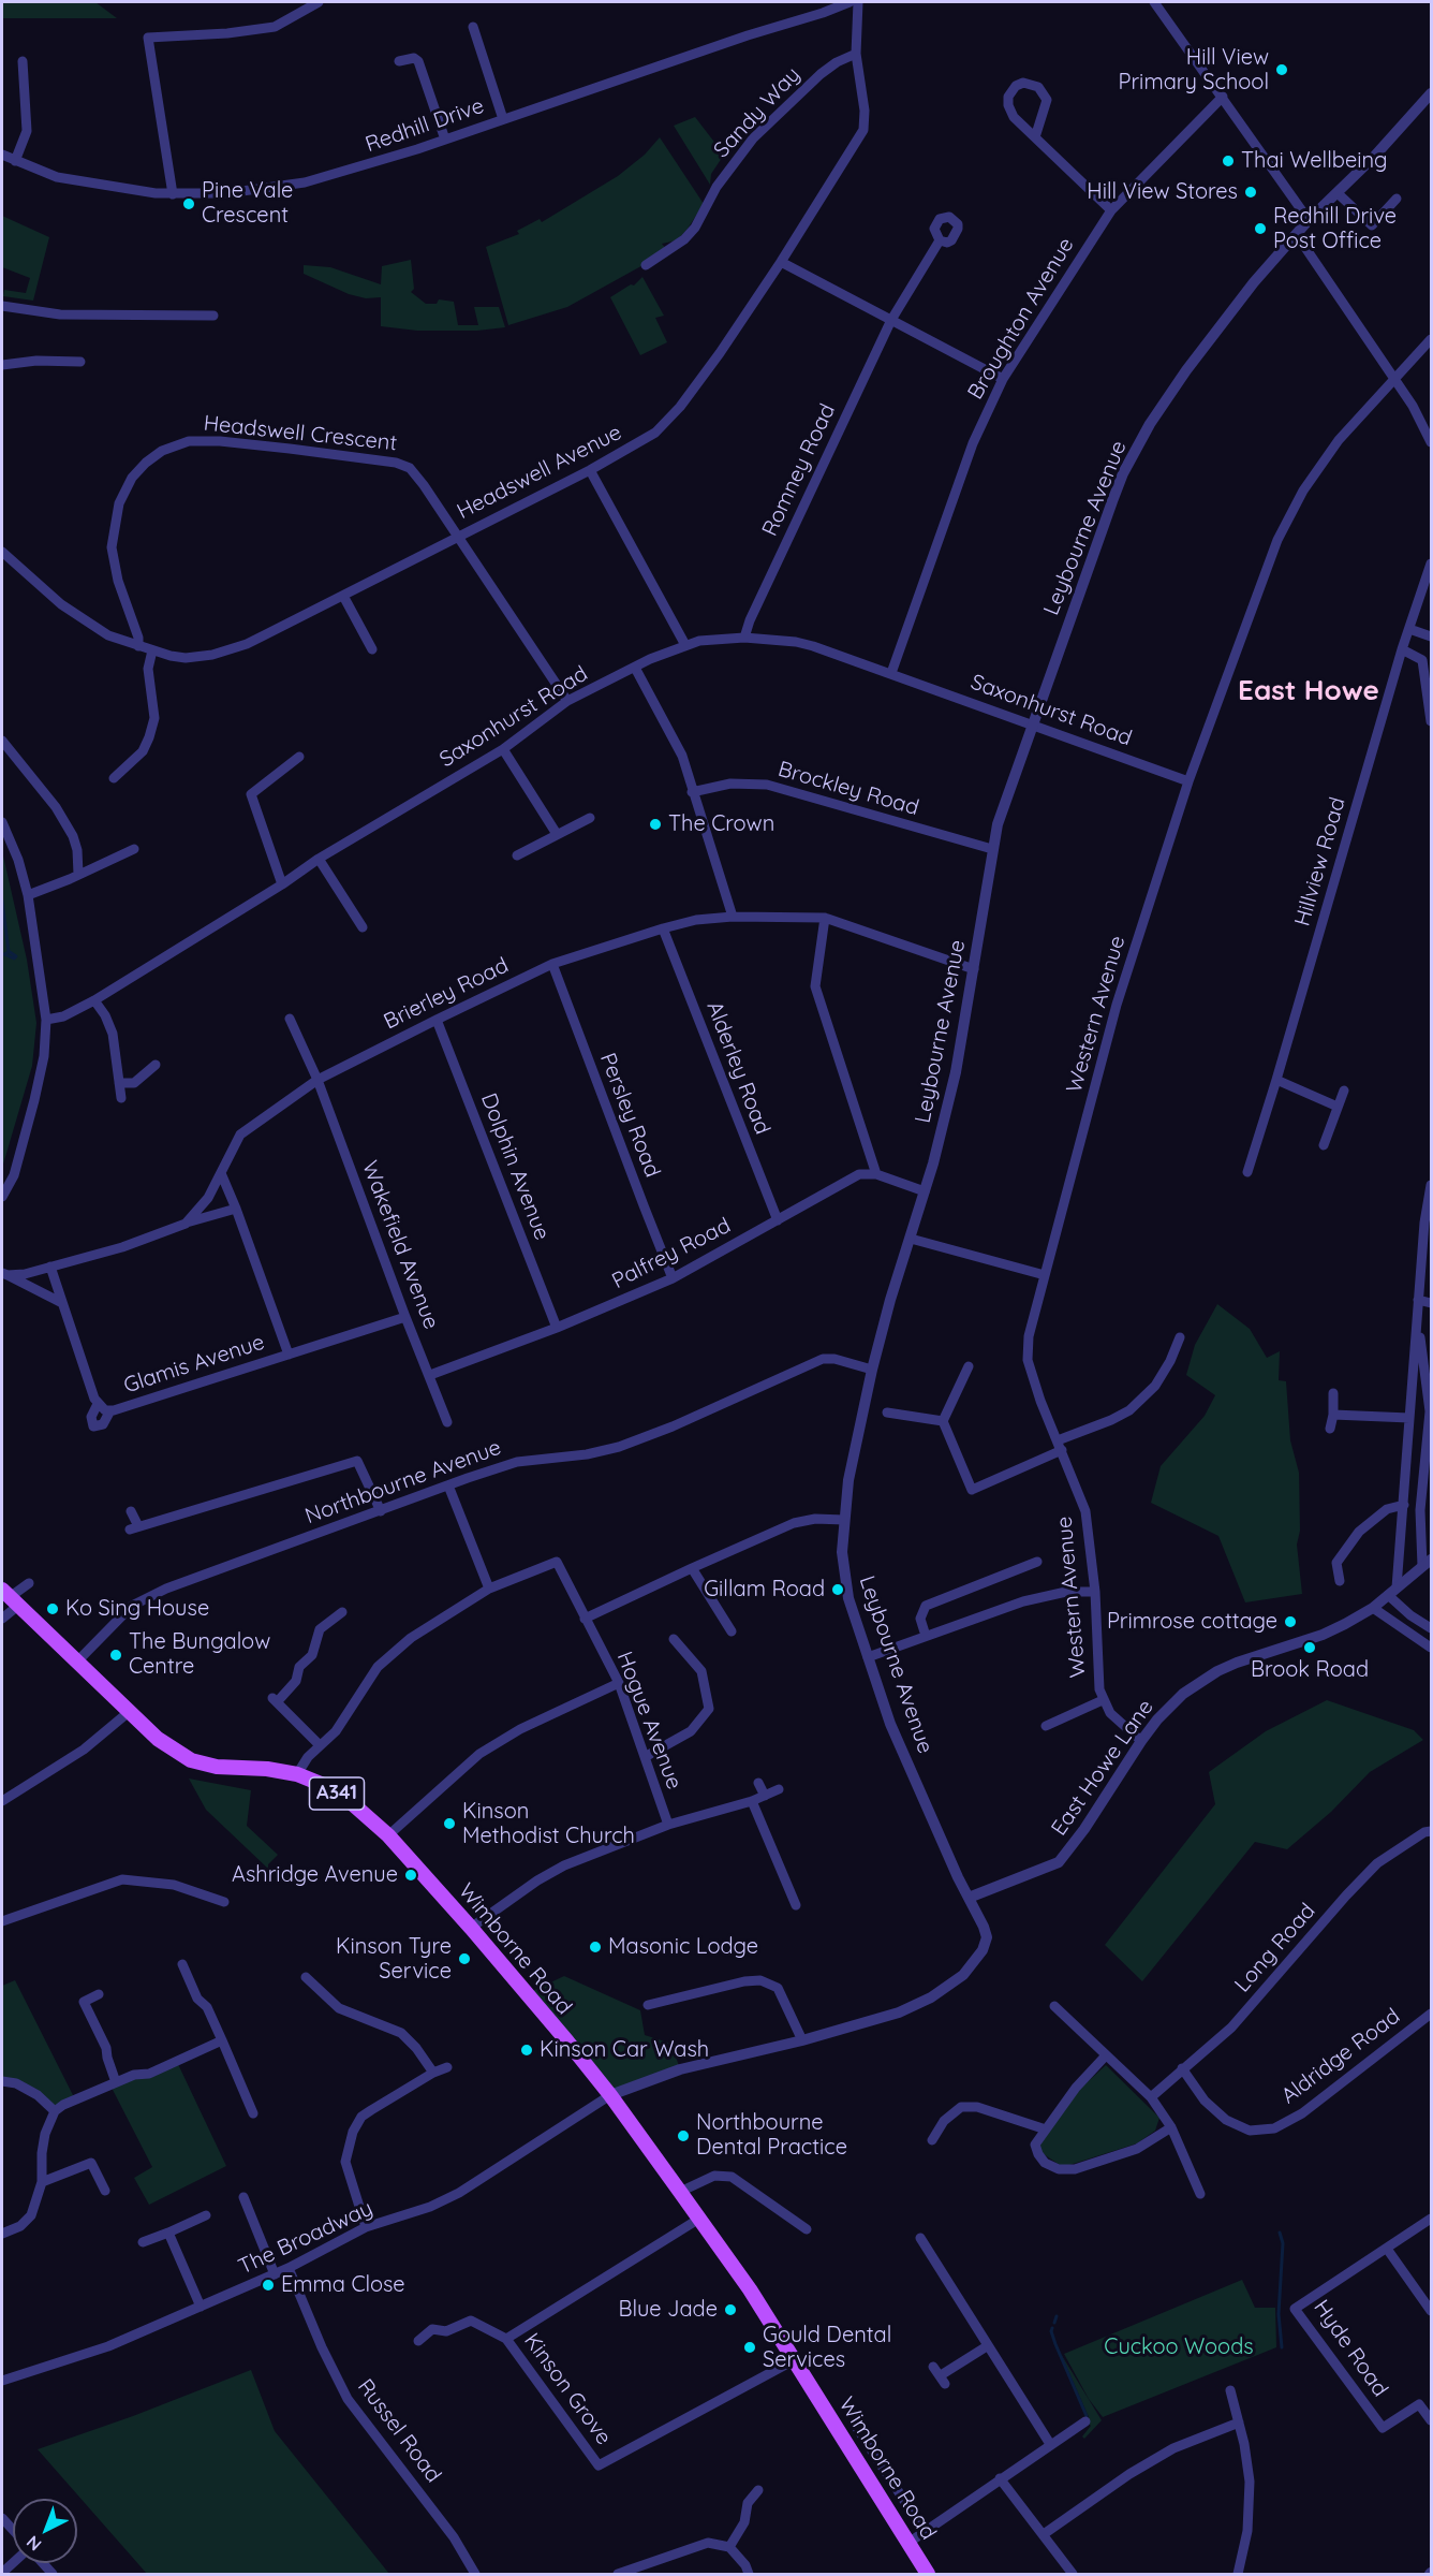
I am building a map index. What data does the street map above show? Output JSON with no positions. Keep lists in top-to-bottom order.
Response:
{
  "streets": {
    "main road": ["A341", "Wimborne Road"],
    "street": [
      "Sandy Way",
      "Redhill Drive",
      "Broughton Avenue",
      "Headswell Crescent",
      "Romney Road",
      "Headswell Avenue",
      "Leybourne Avenue",
      "Saxonhurst Road",
      "Brockley Road",
      "Hillview Road",
      "Brierley Road",
      "Western Avenue",
      "Alderley Road",
      "Persley Road",
      "Dolphin Avenue",
      "Wakefield Avenue",
      "Palfrey Road",
      "Glamis Avenue",
      "Northbourne Avenue",
      "Hogue Avenue",
      "East Howe Lane",
      "Long Road",
      "Aldridge Road",
      "The Broadway",
      "Hyde Road",
      "Kinson Grove",
      "Russel Road"
    ]
  },
  "crossings": [
    ["Sandy Way", "Headswell Avenue"],
    ["Broughton Avenue", "Saxonhurst Road"],
    ["Headswell Crescent", "Headswell Avenue"],
    ["Headswell Crescent", "Saxonhurst Road"],
    ["Romney Road", "Saxonhurst Road"],
    ["Leybourne Avenue", "Saxonhurst Road"],
    ["Leybourne Avenue", "Brockley Road"],
    ["Leybourne Avenue", "Brierley Road"],
    ["Leybourne Avenue", "Northbourne Avenue"],
    ["Leybourne Avenue", "East Howe Lane"],
    ["Saxonhurst Road", "Western Avenue"],
    ["Brierley Road", "Alderley Road"],
    ["Brierley Road", "Persley Road"],
    ["Brierley Road", "Dolphin Avenue"],
    ["Brierley Road", "Wakefield Avenue"],
    ["Brierley Road", "Glamis Avenue"],
    ["Western Avenue", "East Howe Lane"],
    ["Alderley Road", "Palfrey Road"],
    ["Persley Road", "Palfrey Road"],
    ["Dolphin Avenue", "Palfrey Road"],
    ["Wakefield Avenue", "Palfrey Road"],
    ["Wakefield Avenue", "Glamis Avenue"],
    ["Northbourne Avenue", "Wimborne Road"],
    ["Long Road", "Aldridge Road"],
    ["Wimborne Road", "The Broadway"],
    ["Wimborne Road", "Kinson Grove"],
    ["The Broadway", "Russel Road"]
  ],
  "districts": ["East Howe"],
  "parks": ["Cuckoo Woods"],
  "places": [
    "Hill View Primary School",
    "Thai Wellbeing",
    "Hill View Stores",
    "Pine Vale Crescent",
    "Redhill Drive Post Office",
    "The Crown",
    "Gillam Road",
    "Ko Sing House",
    "Primrose cottage",
    "Brook Road",
    "The Bungalow Centre",
    "Kinson Methodist Church",
    "Ashridge Avenue",
    "Masonic Lodge",
    "Kinson Tyre Service",
    "Kinson Car Wash",
    "Northbourne Dental Practice",
    "Emma Close",
    "Blue Jade",
    "Gould Dental Services"
  ],
  "north": "bottom left"
}
